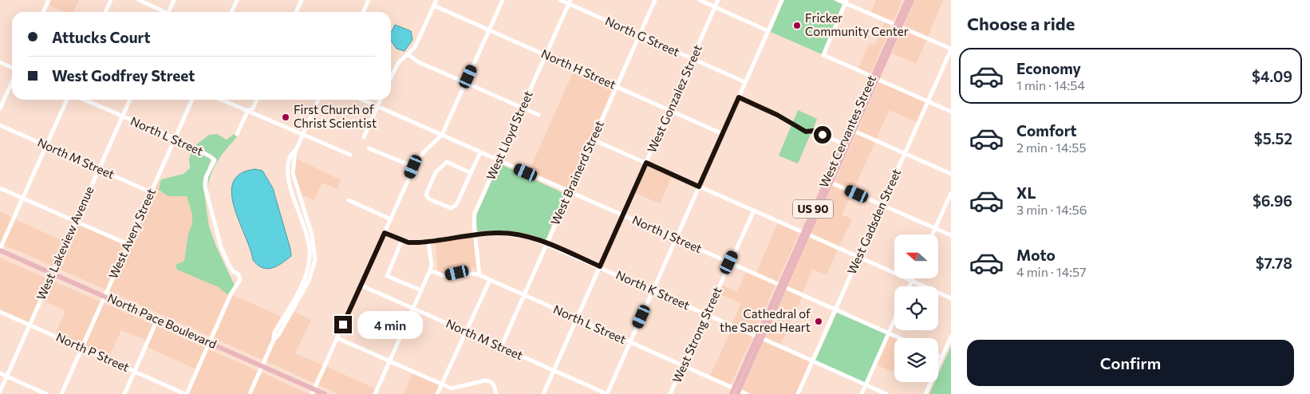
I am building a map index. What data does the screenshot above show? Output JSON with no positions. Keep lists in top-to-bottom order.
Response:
{
  "streets": {
    "main road": ["West Cervantes Street", "US 90", "North Pace Boulevard"],
    "street": [
      "North G Street",
      "North H Street",
      "West Gonzalez Street",
      "West Lloyd Street",
      "North L Street",
      "North M Street",
      "West Brainerd Street",
      "West Gadsden Street",
      "West Avery Street",
      "North J Street",
      "West Lakeview Avenue",
      "North K Street",
      "West Strong Street",
      "North P Street"
    ]
  },
  "crossings": [
    ["North G Street", "West Gonzalez Street"],
    ["North G Street", "West Lloyd Street"],
    ["North G Street", "West Brainerd Street"],
    ["North H Street", "West Gonzalez Street"],
    ["North H Street", "West Lloyd Street"],
    ["North H Street", "West Brainerd Street"],
    ["West Gonzalez Street", "North L Street"],
    ["West Gonzalez Street", "North M Street"],
    ["West Gonzalez Street", "North J Street"],
    ["West Gonzalez Street", "North K Street"],
    ["West Cervantes Street", "North L Street"],
    ["West Cervantes Street", "North J Street"],
    ["West Cervantes Street", "North K Street"],
    ["West Lloyd Street", "North L Street"],
    ["West Lloyd Street", "North J Street"],
    ["West Lloyd Street", "North K Street"],
    ["North L Street", "West Brainerd Street"],
    ["North L Street", "West Avery Street"],
    ["North L Street", "West Lakeview Avenue"],
    ["North L Street", "North Pace Boulevard"],
    ["North L Street", "West Strong Street"],
    ["North M Street", "West Brainerd Street"],
    ["North M Street", "West Avery Street"],
    ["North M Street", "West Lakeview Avenue"],
    ["West Brainerd Street", "North J Street"],
    ["West Brainerd Street", "North K Street"],
    ["West Gadsden Street", "North J Street"],
    ["West Gadsden Street", "North K Street"],
    ["West Avery Street", "North Pace Boulevard"],
    ["West Avery Street", "North P Street"],
    ["North J Street", "West Strong Street"],
    ["West Lakeview Avenue", "North Pace Boulevard"],
    ["West Lakeview Avenue", "North P Street"],
    ["North K Street", "West Strong Street"]
  ],
  "places": ["Fricker Community Center", "First Church of Christ Scientist", "Cathedral of the Sacred Heart"],
  "north": "left",
  "page": {
    "heading": "Choose a ride",
    "banner": ["Attucks Court", "West Godfrey Street"],
    "list": [
      {
        "name": "Economy",
        "note": "1 min · 14:54",
        "value": "$4.09"
      },
      {
        "name": "Comfort",
        "note": "2 min · 14:55",
        "value": "$5.52"
      },
      {
        "name": "XL",
        "note": "3 min · 14:56",
        "value": "$6.96"
      },
      {
        "name": "Moto",
        "note": "4 min · 14:57",
        "value": "$7.78"
      }
    ],
    "bubble": "4 min",
    "buttons": "Confirm"
  }
}
